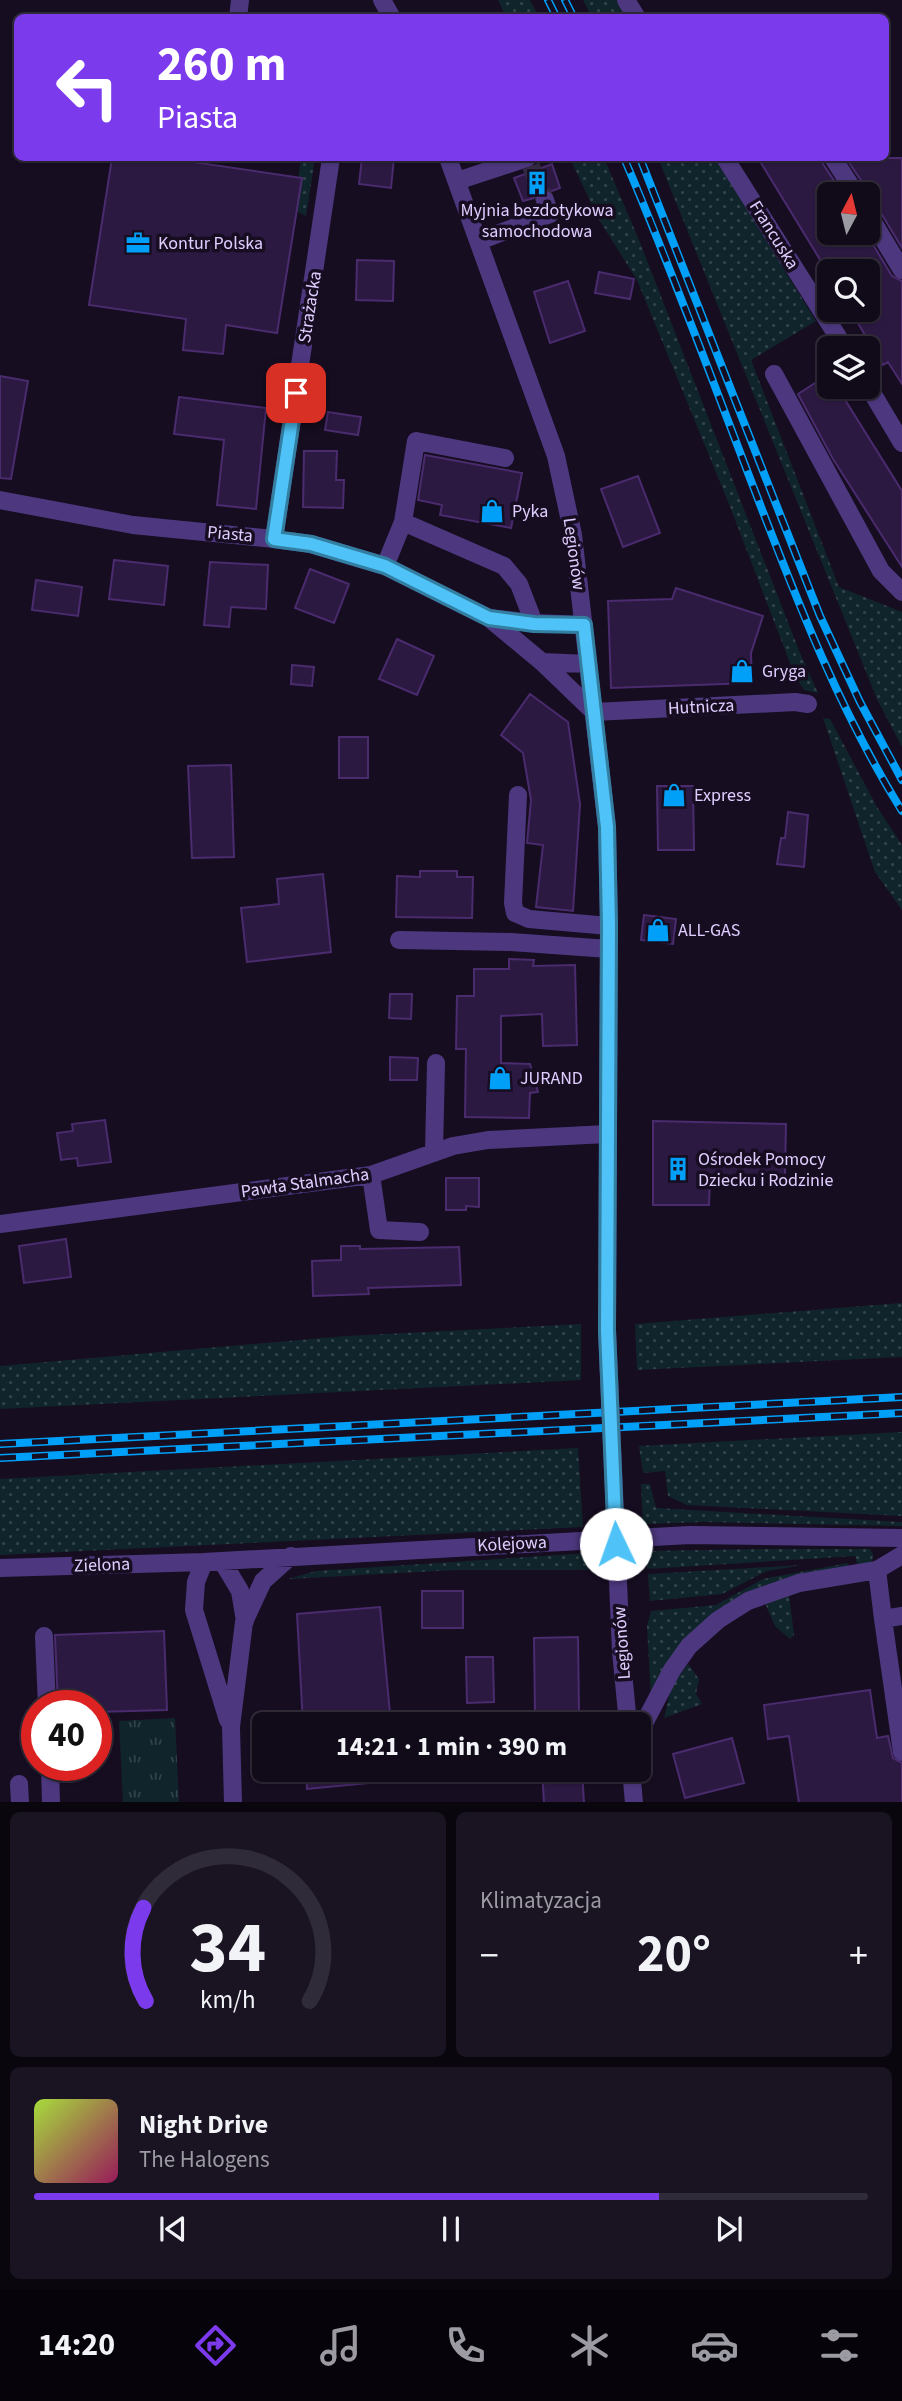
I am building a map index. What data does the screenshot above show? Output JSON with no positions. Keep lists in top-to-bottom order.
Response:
{
  "streets": {
    "street": [
      "Francuska",
      "Strażacka",
      "Piasta",
      "Legionów",
      "Hutnicza",
      "Pawła Stalmacha",
      "Kolejowa",
      "Zielona"
    ]
  },
  "crossings": [
    ["Strażacka", "Piasta"],
    ["Piasta", "Legionów"],
    ["Piasta", "Hutnicza"],
    ["Legionów", "Hutnicza"],
    ["Legionów", "Pawła Stalmacha"],
    ["Kolejowa", "Zielona"]
  ],
  "places": {
    "building": ["Myjnia bezdotykowa samochodowa", "Ośrodek Pomocy Dziecku i Rodzinie"],
    "office": ["Kontur Polska"],
    "shop": [
      "Pyka",
      "Gryga",
      "Express",
      "ALL-GAS",
      "JURAND"
    ]
  },
  "north": "top",
  "page": {
    "turn": ["260 m", "Piasta"],
    "limit": "40",
    "trip": "14:21 · 1 min · 390 m",
    "tile": "Klimatyzacja",
    "heat": ["−", "20°", "+"],
    "song": ["Night Drive", "The Halogens"],
    "tabs": "14:20",
    "gauge": ["34", "km/h"]
  }
}
